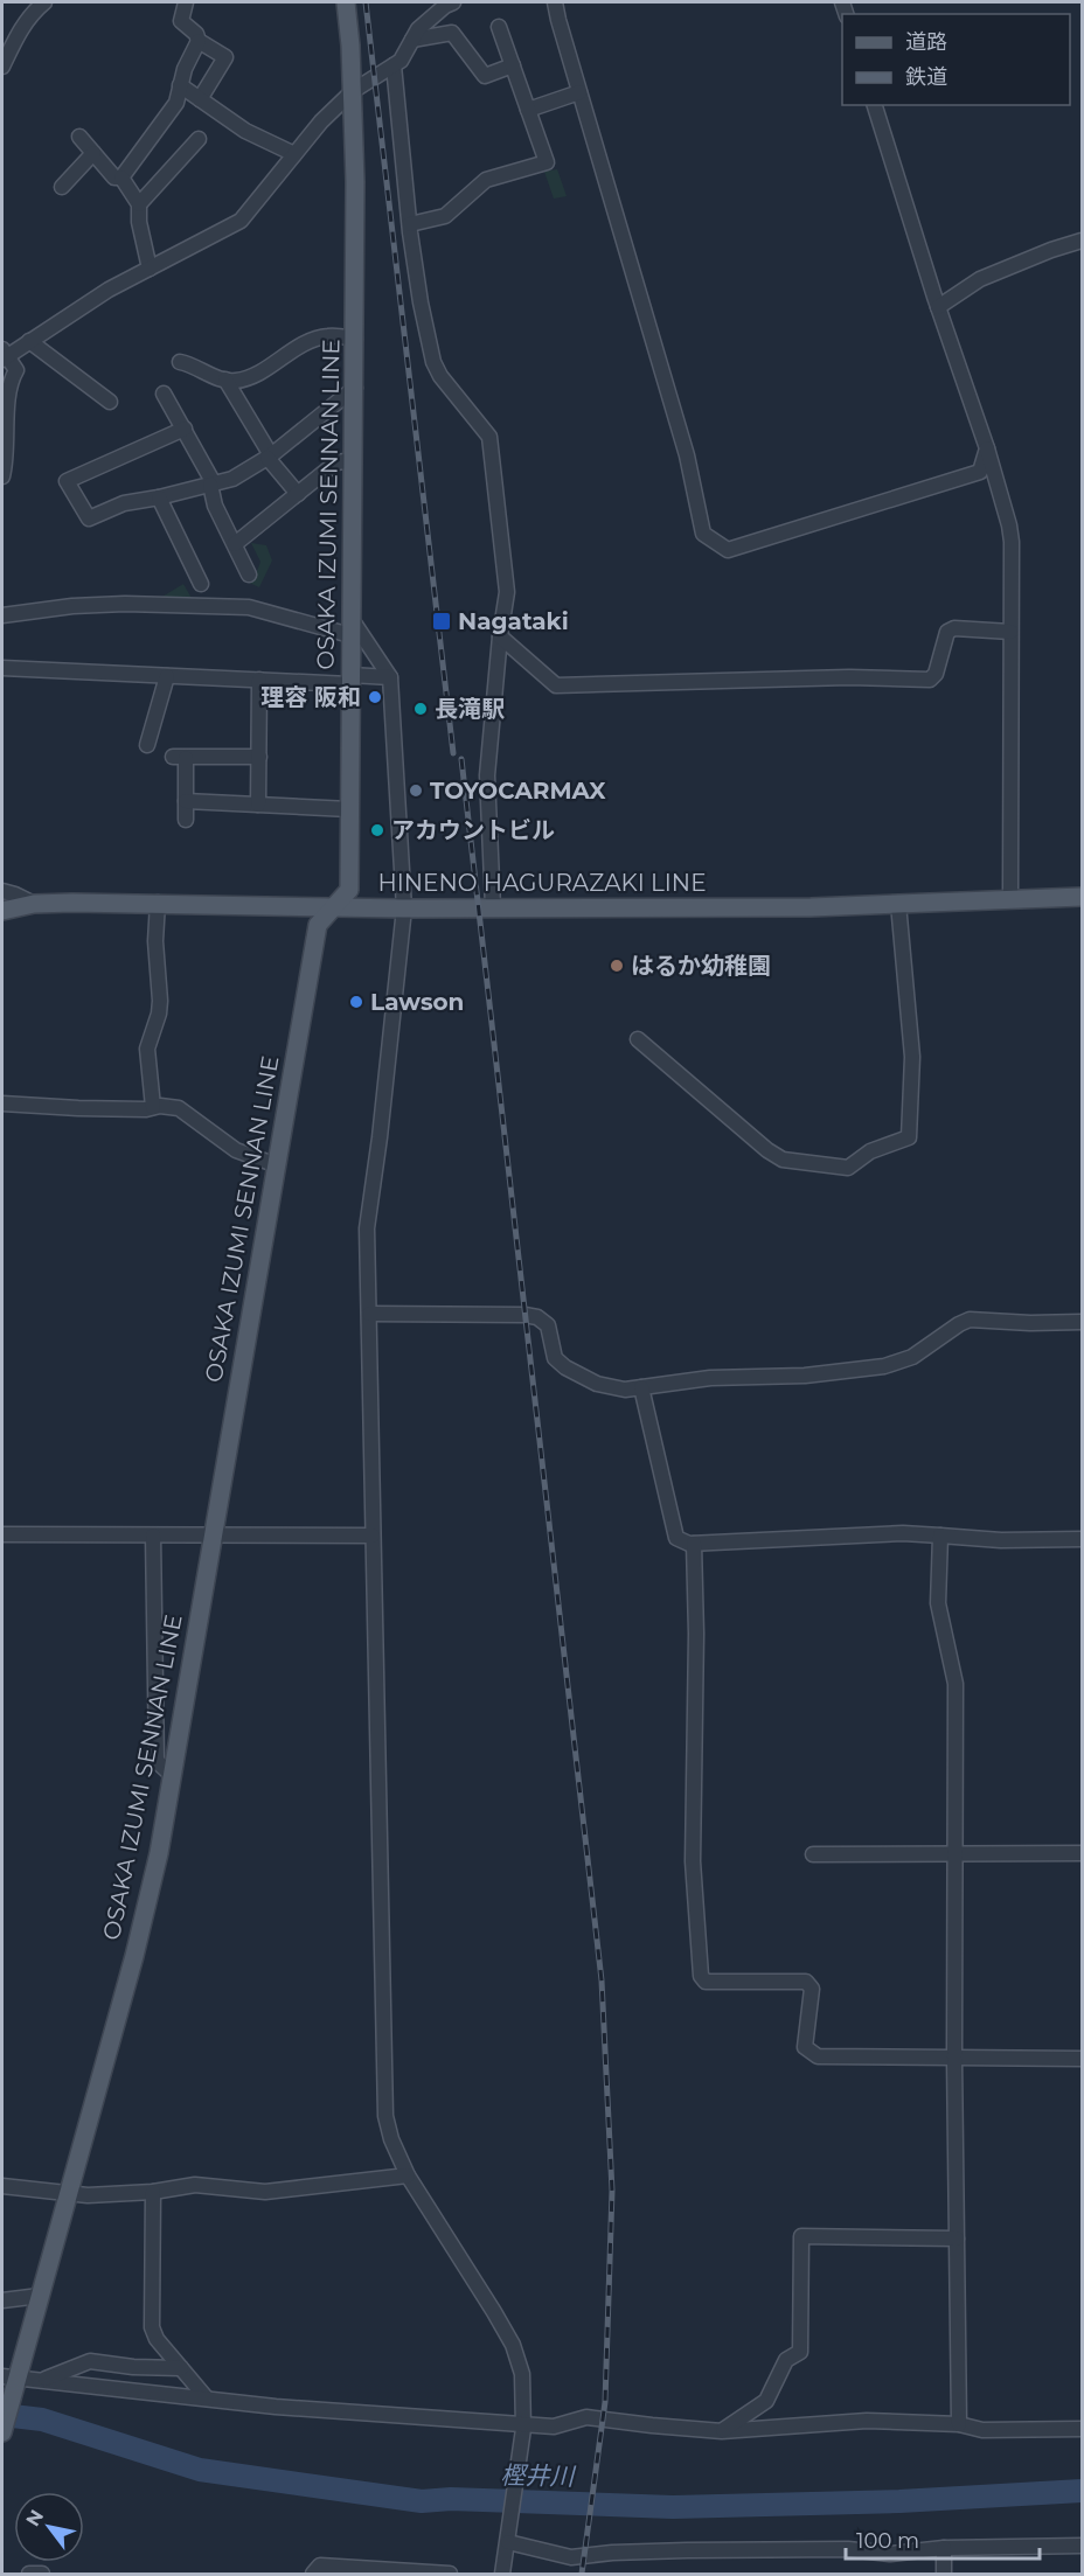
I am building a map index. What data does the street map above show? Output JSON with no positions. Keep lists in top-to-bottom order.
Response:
{
  "streets": {
    "main road": ["OSAKA IZUMI SENNAN LINE", "HINENO HAGURAZAKI LINE"]
  },
  "crossings": [
    ["OSAKA IZUMI SENNAN LINE", "HINENO HAGURAZAKI LINE"]
  ],
  "water": ["樫井川"],
  "places": {
    "transit": ["Nagataki"],
    "other": [
      "理容 阪和",
      "長滝駅",
      "TOYOCARMAX",
      "アカウントビル",
      "はるか幼稚園",
      "Lawson"
    ]
  },
  "legend": ["道路", "鉄道"],
  "scale_bar": "100 m",
  "north": "top left"
}
